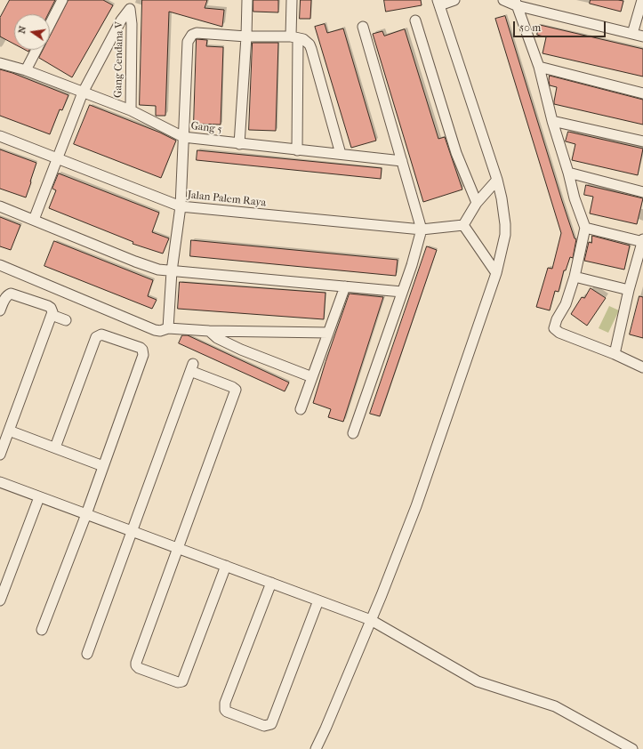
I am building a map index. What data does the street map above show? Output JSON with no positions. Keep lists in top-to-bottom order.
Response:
{
  "streets": {
    "street": ["Gang Cendana V", "Gang 5", "Jalan Palem Raya"]
  },
  "crossings": [
    ["Gang Cendana V", "Gang 5"],
    ["Gang Cendana V", "Jalan Palem Raya"]
  ],
  "scale_bar": "50 m",
  "north": "left"
}
